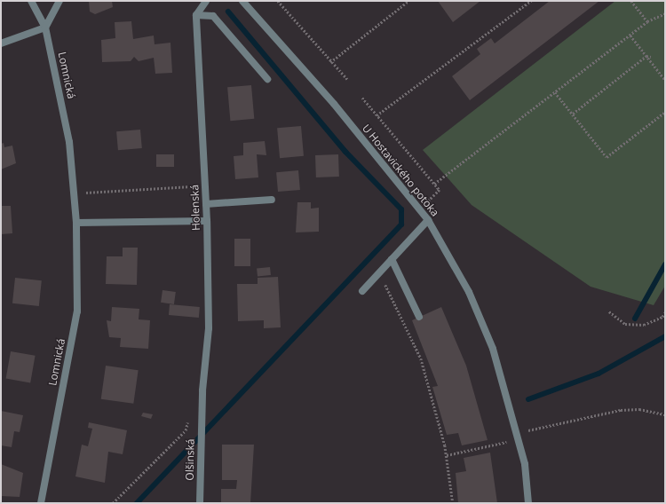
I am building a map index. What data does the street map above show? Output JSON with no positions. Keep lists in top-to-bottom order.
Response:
{
  "streets": {
    "street": [
      "Lomnická",
      "U Hostavického potoka",
      "Holenská",
      "Olšinská"
    ]
  },
  "crossings": [
    ["Holenská", "Olšinská"]
  ]
}
